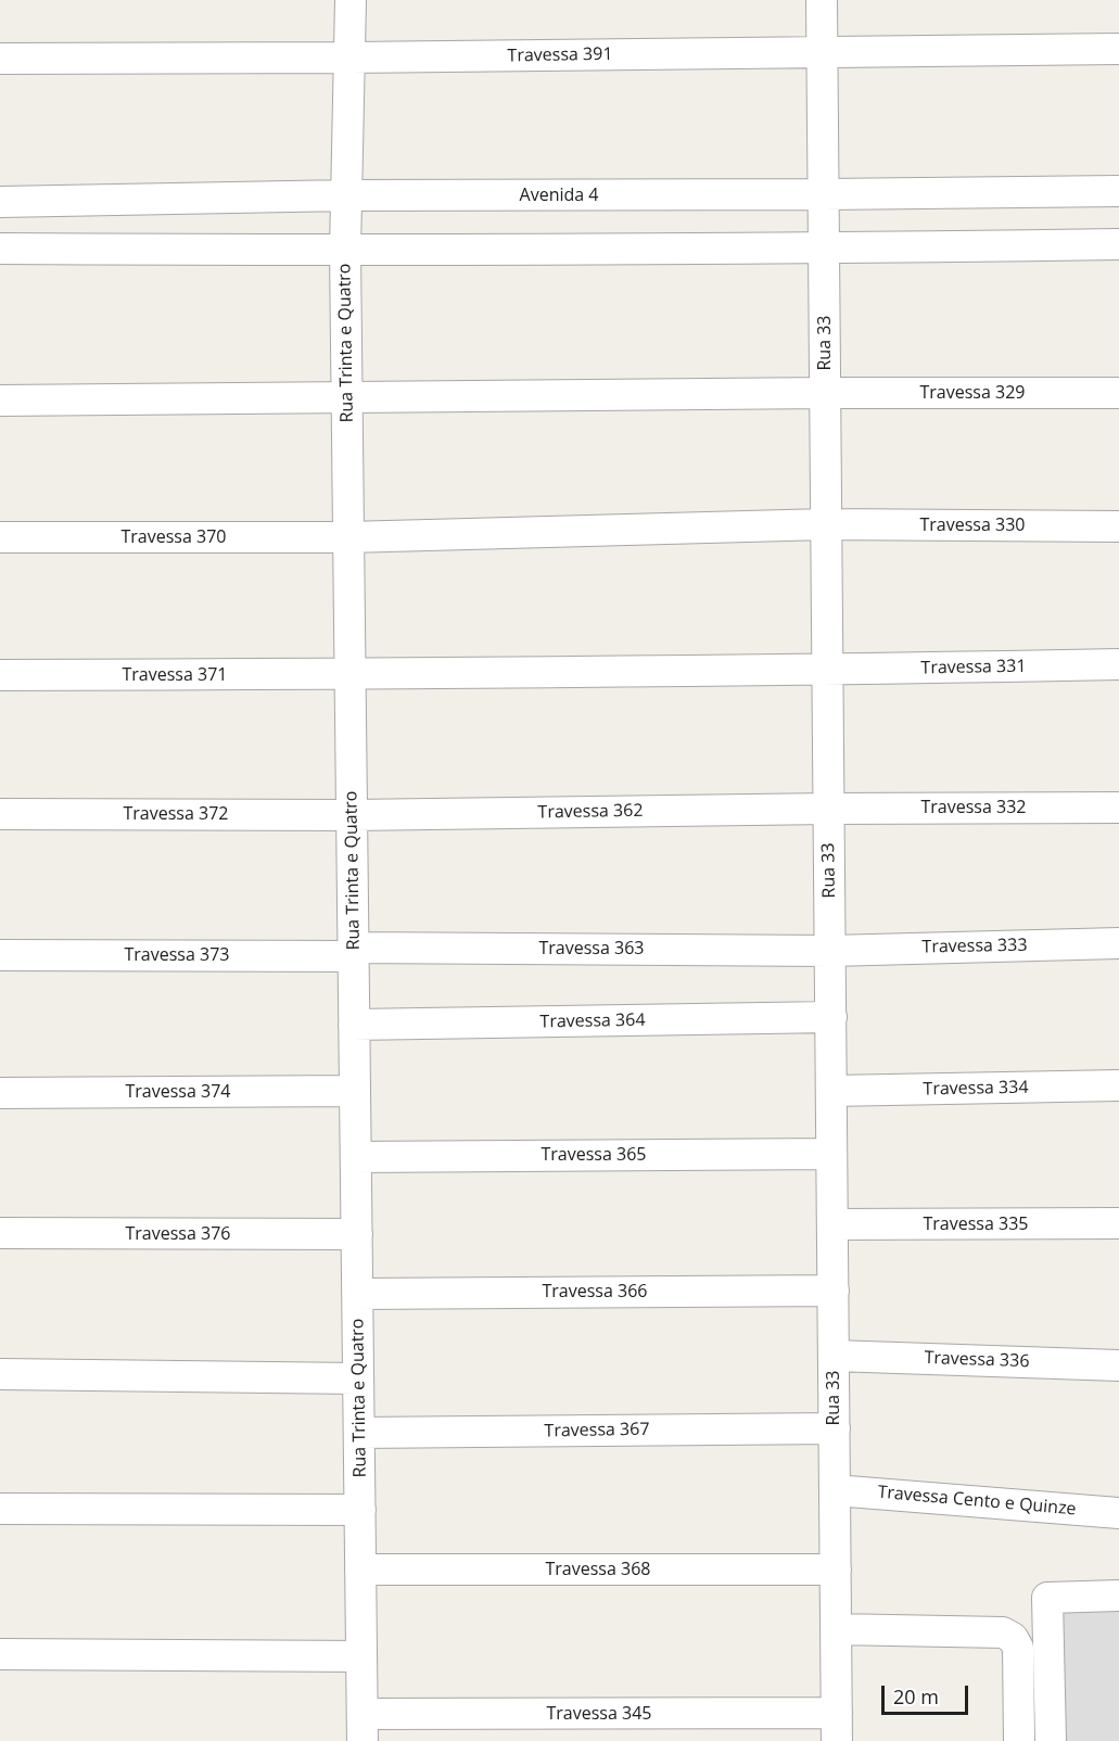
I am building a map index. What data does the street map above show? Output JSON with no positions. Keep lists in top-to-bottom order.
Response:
{
  "streets": {
    "street": [
      "Travessa 391",
      "Avenida 4",
      "Rua Trinta e Quatro",
      "Rua 33",
      "Travessa 329",
      "Travessa 330",
      "Travessa 370",
      "Travessa 331",
      "Travessa 371",
      "Travessa 332",
      "Travessa 362",
      "Travessa 372",
      "Travessa 333",
      "Travessa 363",
      "Travessa 373",
      "Travessa 364",
      "Travessa 334",
      "Travessa 374",
      "Travessa 365",
      "Travessa 335",
      "Travessa 376",
      "Travessa 366",
      "Travessa 336",
      "Travessa 367",
      "Travessa Cento e Quinze",
      "Travessa 368",
      "Travessa 345"
    ]
  },
  "crossings": [
    ["Travessa 391", "Rua Trinta e Quatro"],
    ["Travessa 391", "Rua 33"],
    ["Avenida 4", "Rua Trinta e Quatro"],
    ["Avenida 4", "Rua 33"],
    ["Rua Trinta e Quatro", "Travessa 329"],
    ["Rua Trinta e Quatro", "Travessa 330"],
    ["Rua Trinta e Quatro", "Travessa 370"],
    ["Rua Trinta e Quatro", "Travessa 331"],
    ["Rua Trinta e Quatro", "Travessa 371"],
    ["Rua Trinta e Quatro", "Travessa 362"],
    ["Rua Trinta e Quatro", "Travessa 372"],
    ["Rua Trinta e Quatro", "Travessa 363"],
    ["Rua Trinta e Quatro", "Travessa 373"],
    ["Rua Trinta e Quatro", "Travessa 364"],
    ["Rua Trinta e Quatro", "Travessa 374"],
    ["Rua Trinta e Quatro", "Travessa 365"],
    ["Rua Trinta e Quatro", "Travessa 376"],
    ["Rua Trinta e Quatro", "Travessa 366"],
    ["Rua Trinta e Quatro", "Travessa 367"],
    ["Rua Trinta e Quatro", "Travessa 368"],
    ["Rua Trinta e Quatro", "Travessa 345"],
    ["Rua 33", "Travessa 329"],
    ["Rua 33", "Travessa 330"],
    ["Rua 33", "Travessa 331"],
    ["Rua 33", "Travessa 332"],
    ["Rua 33", "Travessa 362"],
    ["Rua 33", "Travessa 333"],
    ["Rua 33", "Travessa 363"],
    ["Rua 33", "Travessa 364"],
    ["Rua 33", "Travessa 334"],
    ["Rua 33", "Travessa 365"],
    ["Rua 33", "Travessa 335"],
    ["Rua 33", "Travessa 366"],
    ["Rua 33", "Travessa 336"],
    ["Rua 33", "Travessa 367"],
    ["Rua 33", "Travessa Cento e Quinze"],
    ["Rua 33", "Travessa 368"],
    ["Rua 33", "Travessa 345"],
    ["Travessa 330", "Travessa 370"],
    ["Travessa 331", "Travessa 371"],
    ["Travessa 332", "Travessa 362"],
    ["Travessa 362", "Travessa 372"],
    ["Travessa 333", "Travessa 363"],
    ["Travessa 363", "Travessa 373"]
  ],
  "scale_bar": "20 m"
}
